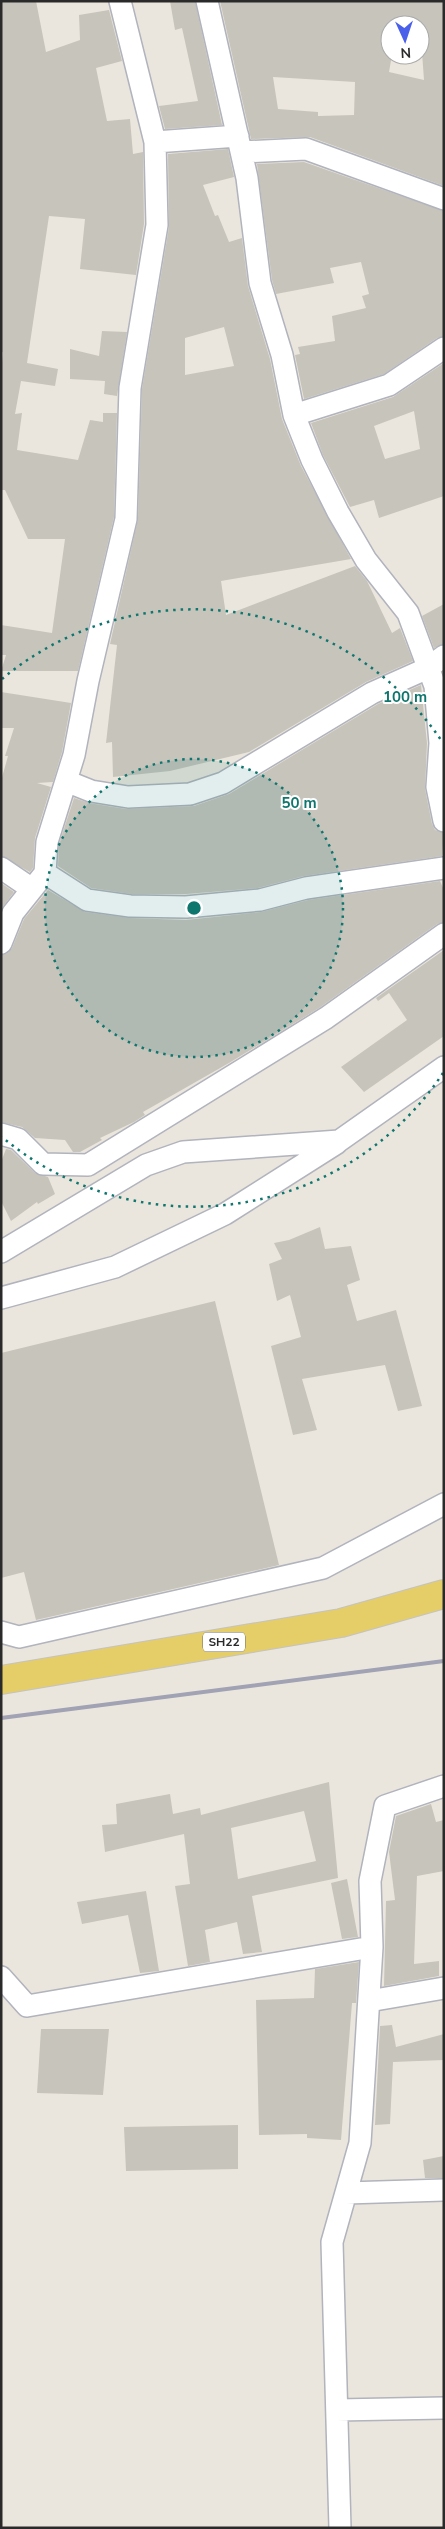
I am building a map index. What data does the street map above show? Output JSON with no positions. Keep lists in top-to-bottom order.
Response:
{
  "streets": {
    "main road": ["SH22"]
  },
  "north": "bottom",
  "rings": ["100 m", "50 m"]
}
